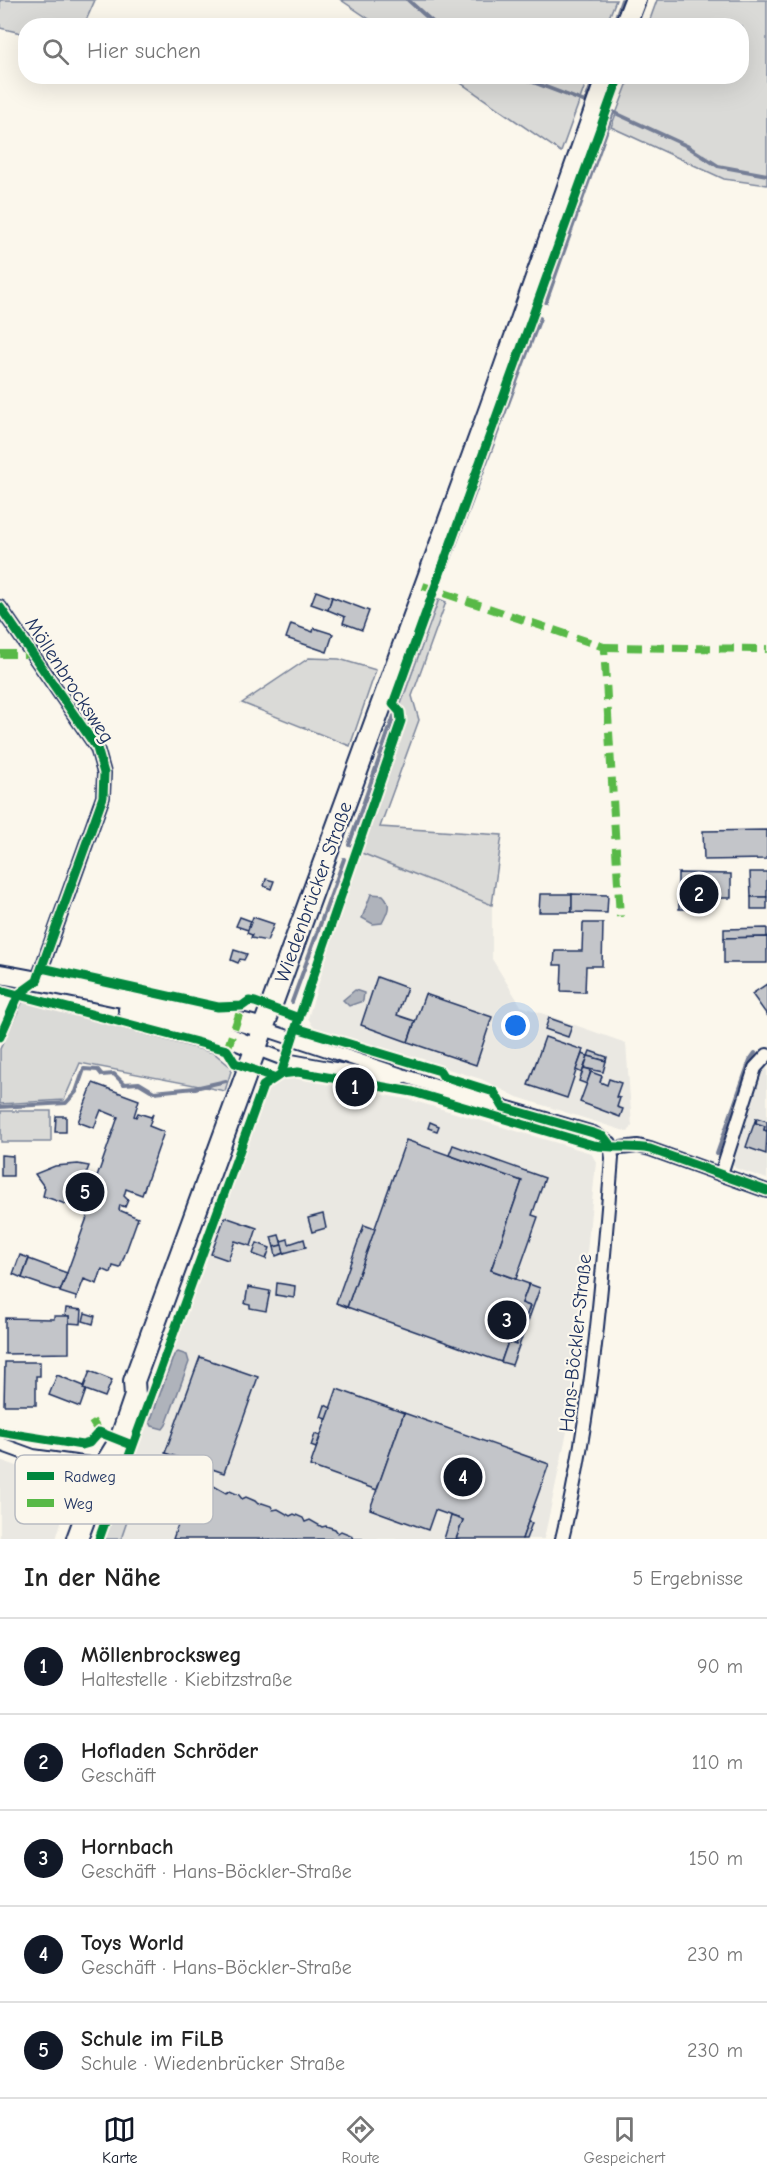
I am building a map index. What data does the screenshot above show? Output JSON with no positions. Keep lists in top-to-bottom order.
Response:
{
  "streets": {
    "main road": ["Wiedenbrücker Straße"],
    "street": ["Möllenbrocksweg", "Hans-Böckler-Straße"]
  },
  "legend": ["Radweg", "Weg"],
  "page": {
    "search": "Hier suchen",
    "pins": [
      "2",
      "1",
      "5",
      "3",
      "4"
    ],
    "heading": ["In der Nähe", "5 Ergebnisse"],
    "list": [
      {
        "mark": "1",
        "name": "Möllenbrocksweg",
        "note": "Haltestelle · Kiebitzstraße",
        "value": "90 m"
      },
      {
        "mark": "2",
        "name": "Hofladen Schröder",
        "note": "Geschäft",
        "value": "110 m"
      },
      {
        "mark": "3",
        "name": "Hornbach",
        "note": "Geschäft · Hans-Böckler-Straße",
        "value": "150 m"
      },
      {
        "mark": "4",
        "name": "Toys World",
        "note": "Geschäft · Hans-Böckler-Straße",
        "value": "230 m"
      },
      {
        "mark": "5",
        "name": "Schule im FiLB",
        "note": "Schule · Wiedenbrücker Straße",
        "value": "230 m"
      }
    ],
    "nav": ["Karte", "Route", "Gespeichert"]
  }
}
